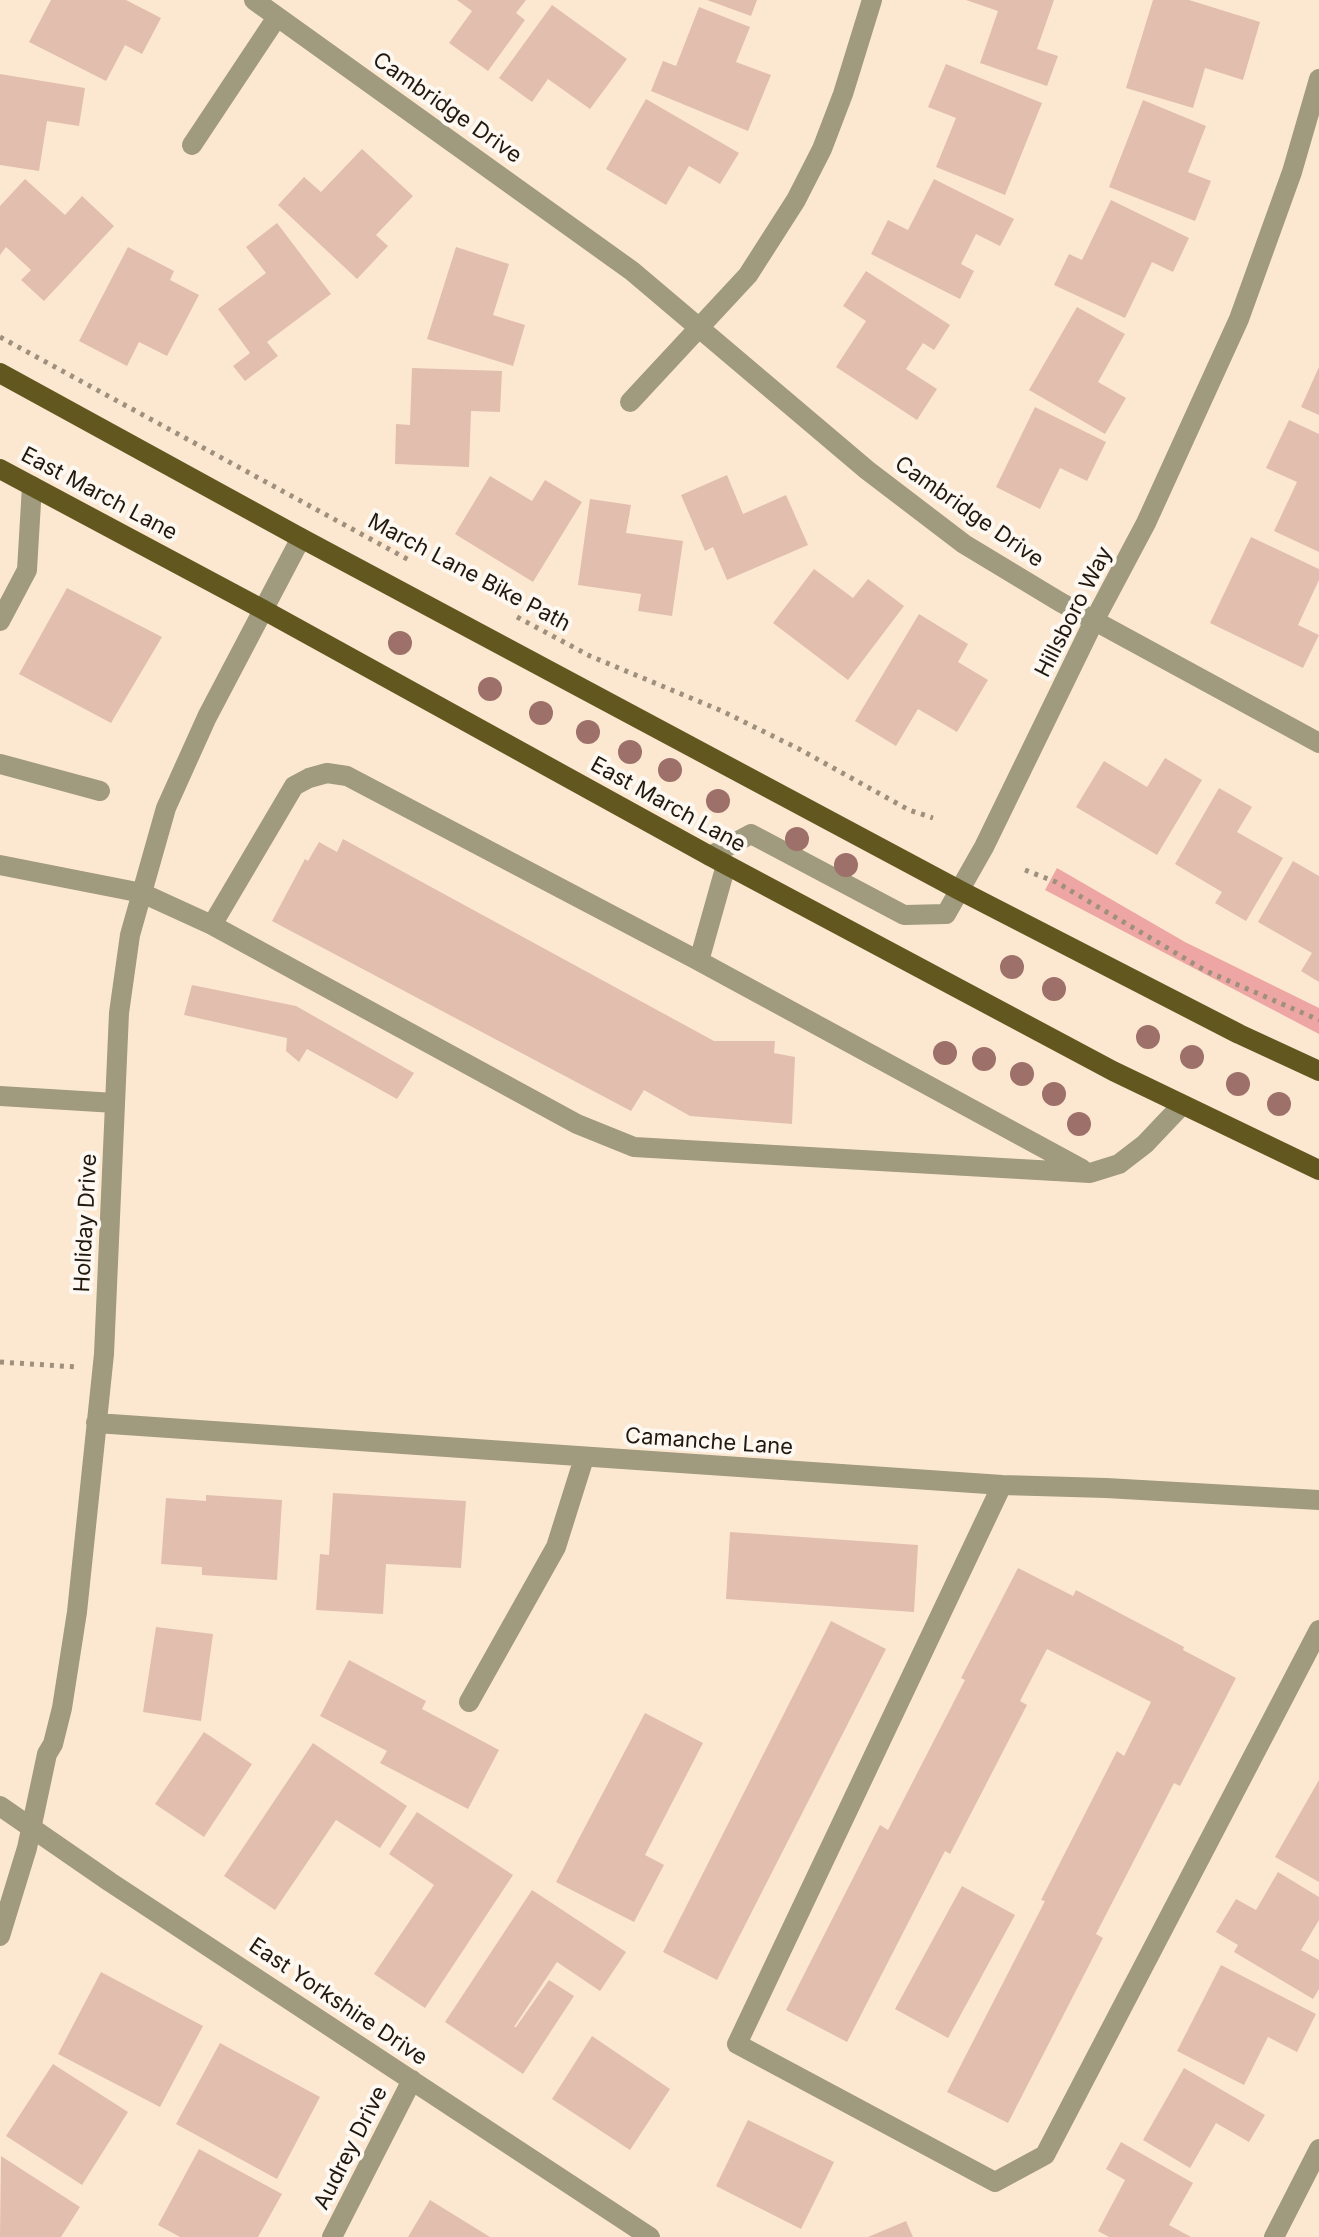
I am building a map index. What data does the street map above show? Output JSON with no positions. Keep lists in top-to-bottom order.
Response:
{
  "streets": {
    "main road": ["East March Lane"],
    "street": [
      "Cambridge Drive",
      "Hillsboro Way",
      "Holiday Drive",
      "Camanche Lane",
      "East Yorkshire Drive",
      "Audrey Drive"
    ],
    "path": ["March Lane Bike Path"]
  },
  "crossings": [
    ["Cambridge Drive", "Hillsboro Way"],
    ["East March Lane", "Hillsboro Way"],
    ["East March Lane", "Holiday Drive"],
    ["Holiday Drive", "Camanche Lane"],
    ["Holiday Drive", "East Yorkshire Drive"],
    ["East Yorkshire Drive", "Audrey Drive"]
  ]
}
